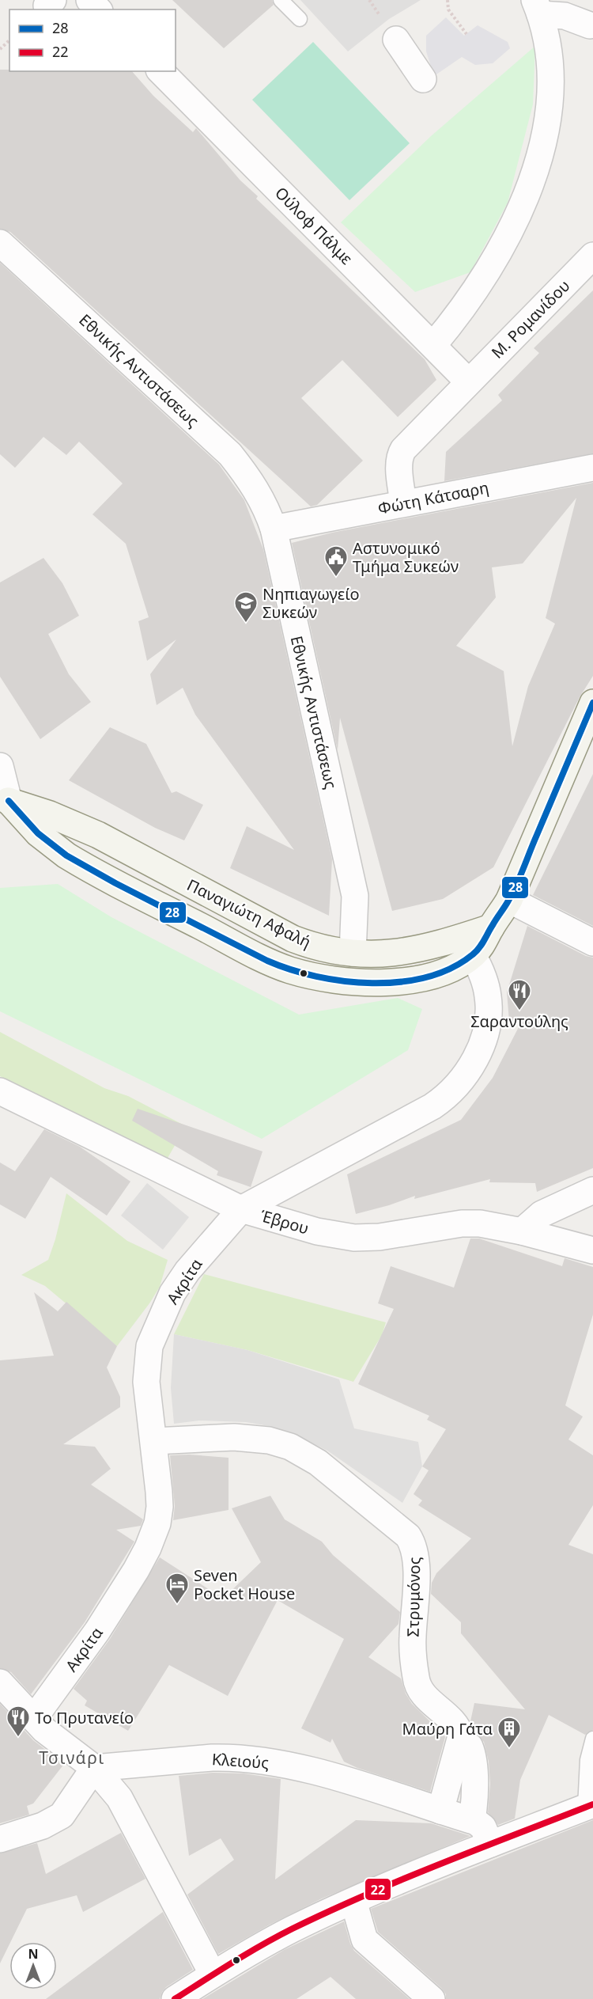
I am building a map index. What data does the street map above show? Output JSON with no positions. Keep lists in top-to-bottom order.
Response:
{
  "streets": {
    "street": [
      "Ούλοφ Πάλμε",
      "Μ. Ρομανίδου",
      "Εθνικής Αντιστάσεως",
      "Φώτη Κάτσαρη",
      "Παναγιώτη Αφαλή",
      "Έβρου",
      "Ακρίτα",
      "Στρυμόνος",
      "Κλειούς"
    ]
  },
  "crossings": [
    ["Ούλοφ Πάλμε", "Μ. Ρομανίδου"],
    ["Μ. Ρομανίδου", "Φώτη Κάτσαρη"],
    ["Εθνικής Αντιστάσεως", "Φώτη Κάτσαρη"],
    ["Εθνικής Αντιστάσεως", "Παναγιώτη Αφαλή"],
    ["Παναγιώτη Αφαλή", "Ακρίτα"],
    ["Έβρου", "Ακρίτα"],
    ["Ακρίτα", "Στρυμόνος"],
    ["Στρυμόνος", "Κλειούς"]
  ],
  "districts": ["Τσινάρι"],
  "places": {
    "public building": ["Αστυνομικό Τμήμα Συκεών"],
    "school or university": ["Νηπιαγωγείο Συκεών"],
    "restaurant": ["Σαραντούλης", "Το Πρυτανείο"],
    "hotel": ["Seven Pocket House"],
    "building": ["Μαύρη Γάτα"]
  },
  "lines": ["transit line 28", "transit line 22"],
  "legend": ["28", "22"],
  "north": "top"
}
